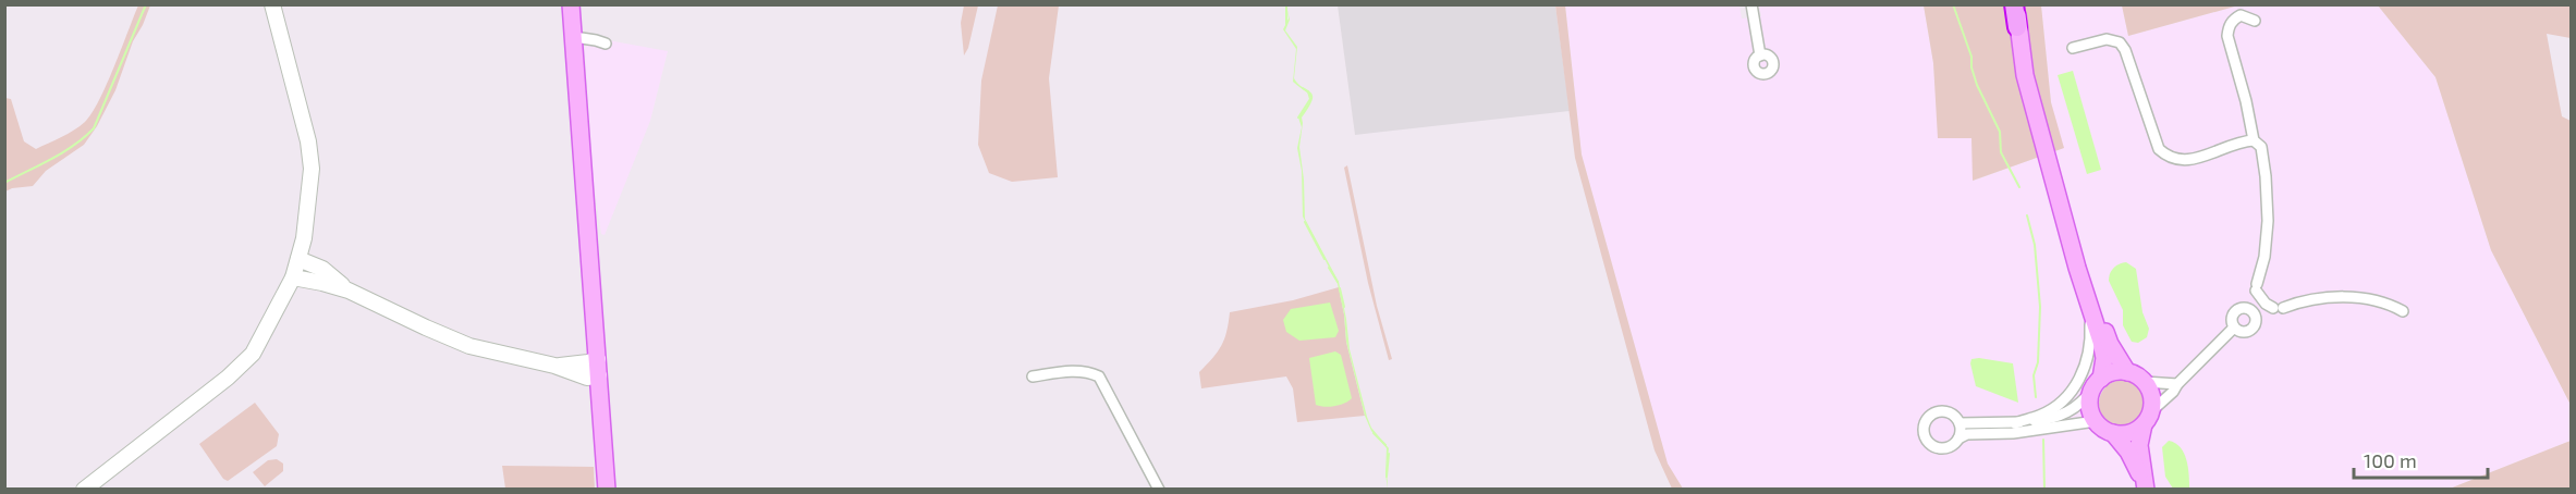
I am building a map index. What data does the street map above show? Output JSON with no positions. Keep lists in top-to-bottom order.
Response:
{
  "scale_bar": "100 m"
}
